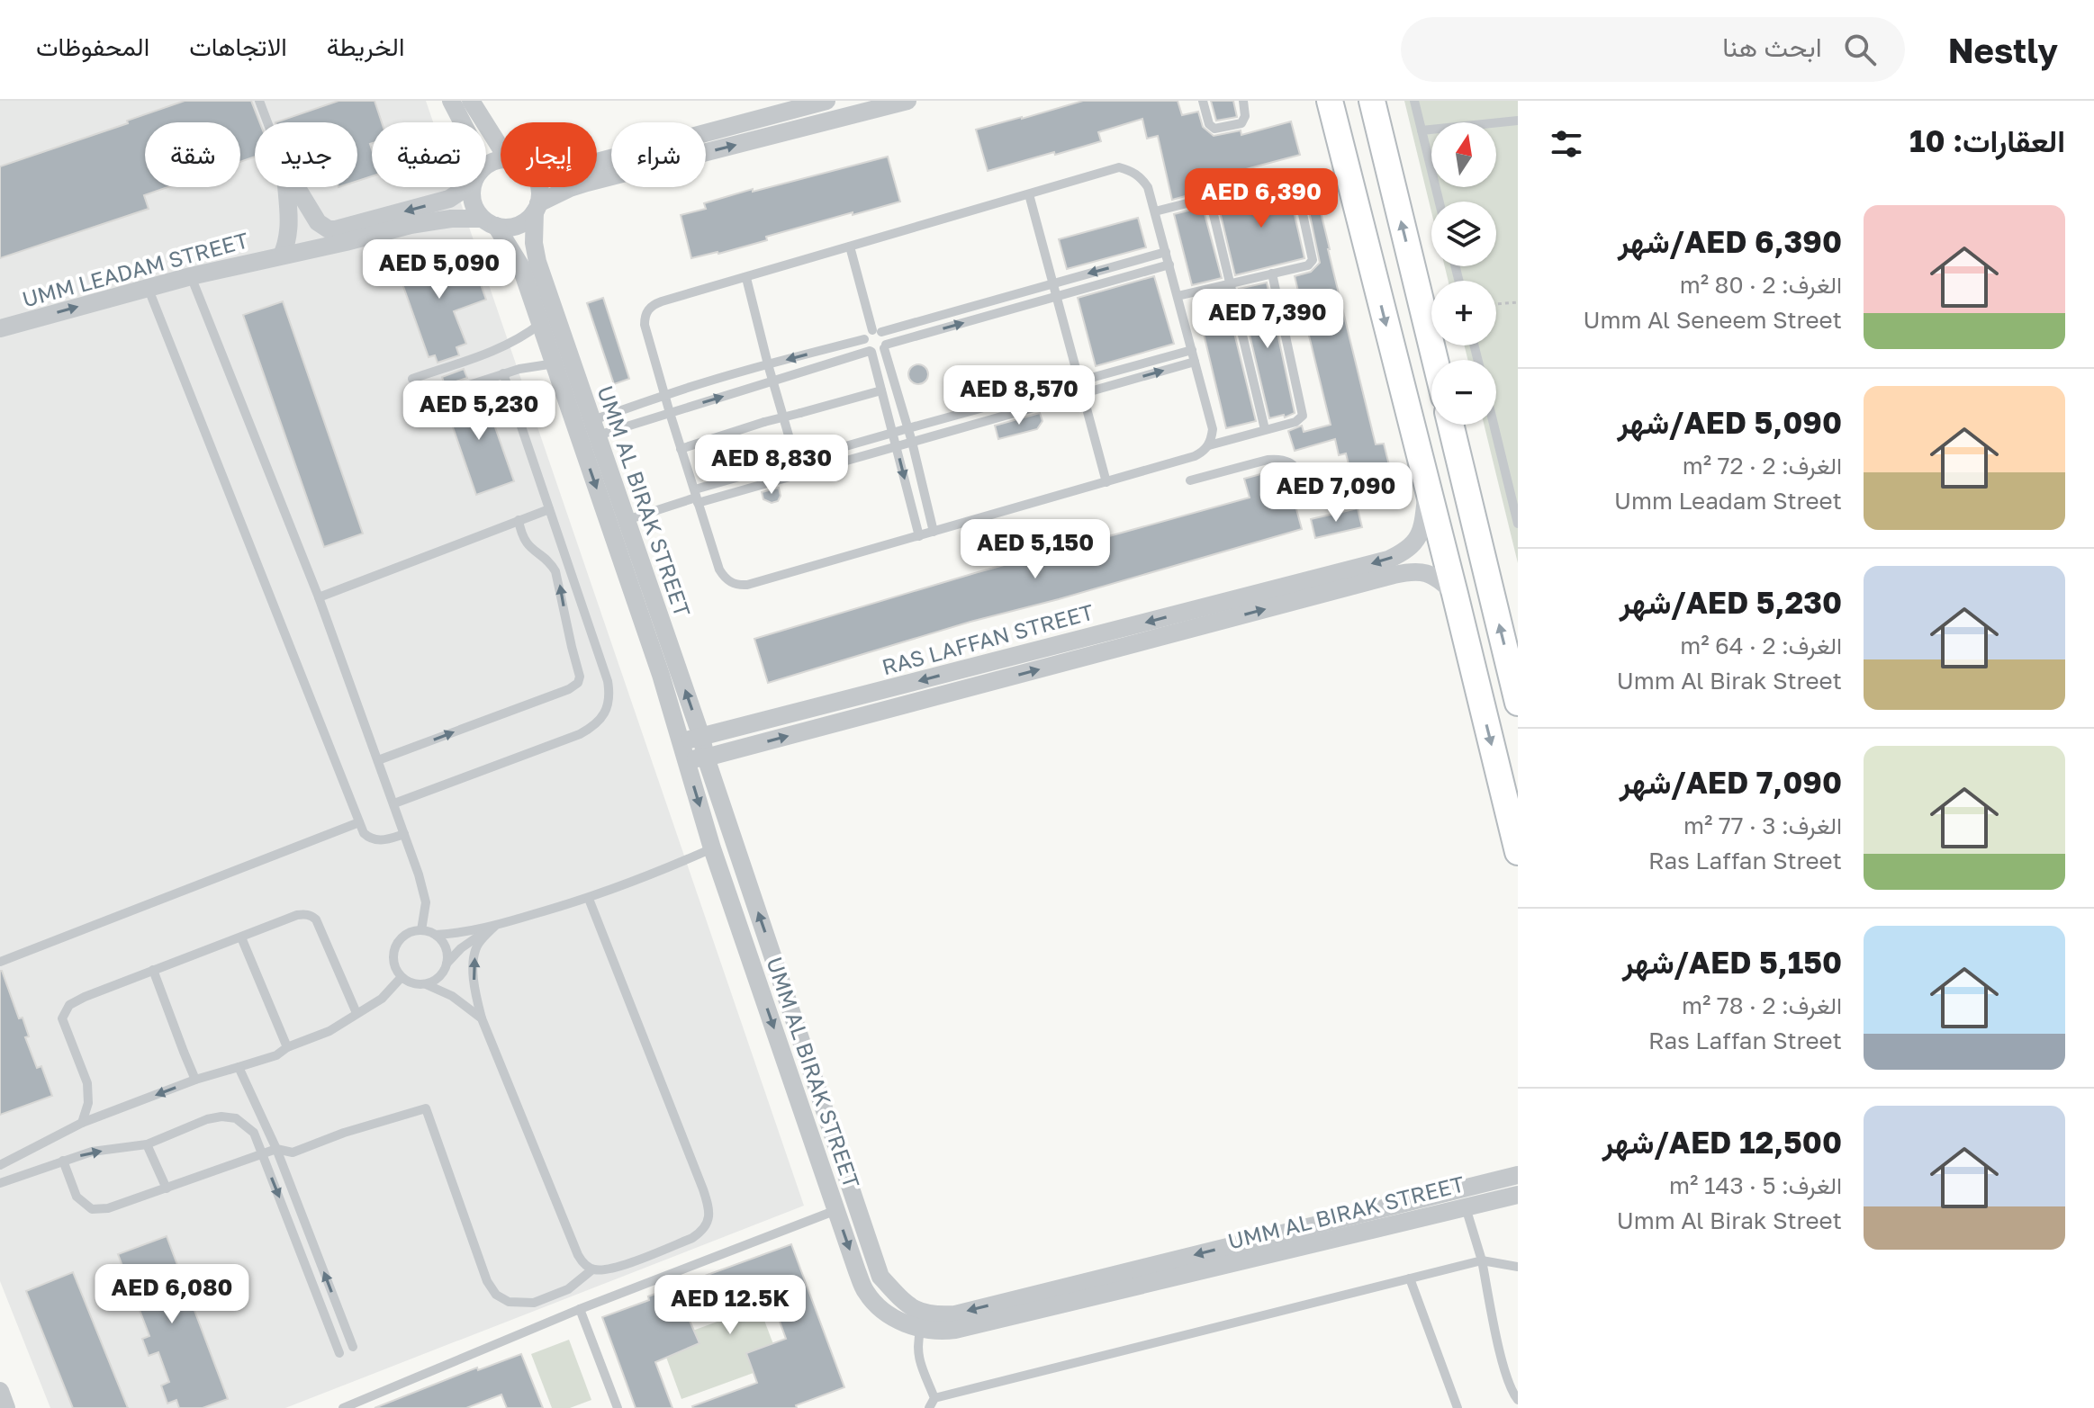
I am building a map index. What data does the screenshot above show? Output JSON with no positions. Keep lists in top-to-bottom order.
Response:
{
  "streets": {
    "street": ["UMM LEADAM STREET", "UMM AL BIRAK STREET", "RAS LAFFAN STREET"]
  },
  "crossings": [
    ["UMM LEADAM STREET", "UMM AL BIRAK STREET"],
    ["UMM AL BIRAK STREET", "RAS LAFFAN STREET"]
  ],
  "north": "top",
  "page": {
    "header": "Nestly",
    "search": "ابحث هنا",
    "nav": ["الخريطة", "الاتجاهات", "المحفوظات"],
    "heading": "العقارات: 10",
    "map_buttons": ["+", "−"],
    "chip": [
      "شراء",
      "إيجار",
      "تصفية",
      "جديد",
      "شقة"
    ],
    "price": [
      "AED 6,390",
      "AED 5,090",
      "AED 7,390",
      "AED 8,570",
      "AED 5,230",
      "AED 8,830",
      "AED 7,090",
      "AED 5,150",
      "AED 6,080",
      "AED 12.5K"
    ],
    "list": [
      {
        "name": "AED 6,390/شهر",
        "note": "الغرف: 2 · 80 m² · Umm Al Seneem Street"
      },
      {
        "name": "AED 5,090/شهر",
        "note": "الغرف: 2 · 72 m² · Umm Leadam Street"
      },
      {
        "name": "AED 5,230/شهر",
        "note": "الغرف: 2 · 64 m² · Umm Al Birak Street"
      },
      {
        "name": "AED 7,090/شهر",
        "note": "الغرف: 3 · 77 m² · Ras Laffan Street"
      },
      {
        "name": "AED 5,150/شهر",
        "note": "الغرف: 2 · 78 m² · Ras Laffan Street"
      },
      {
        "name": "AED 12,500/شهر",
        "note": "الغرف: 5 · 143 m² · Umm Al Birak Street"
      }
    ]
  }
}
